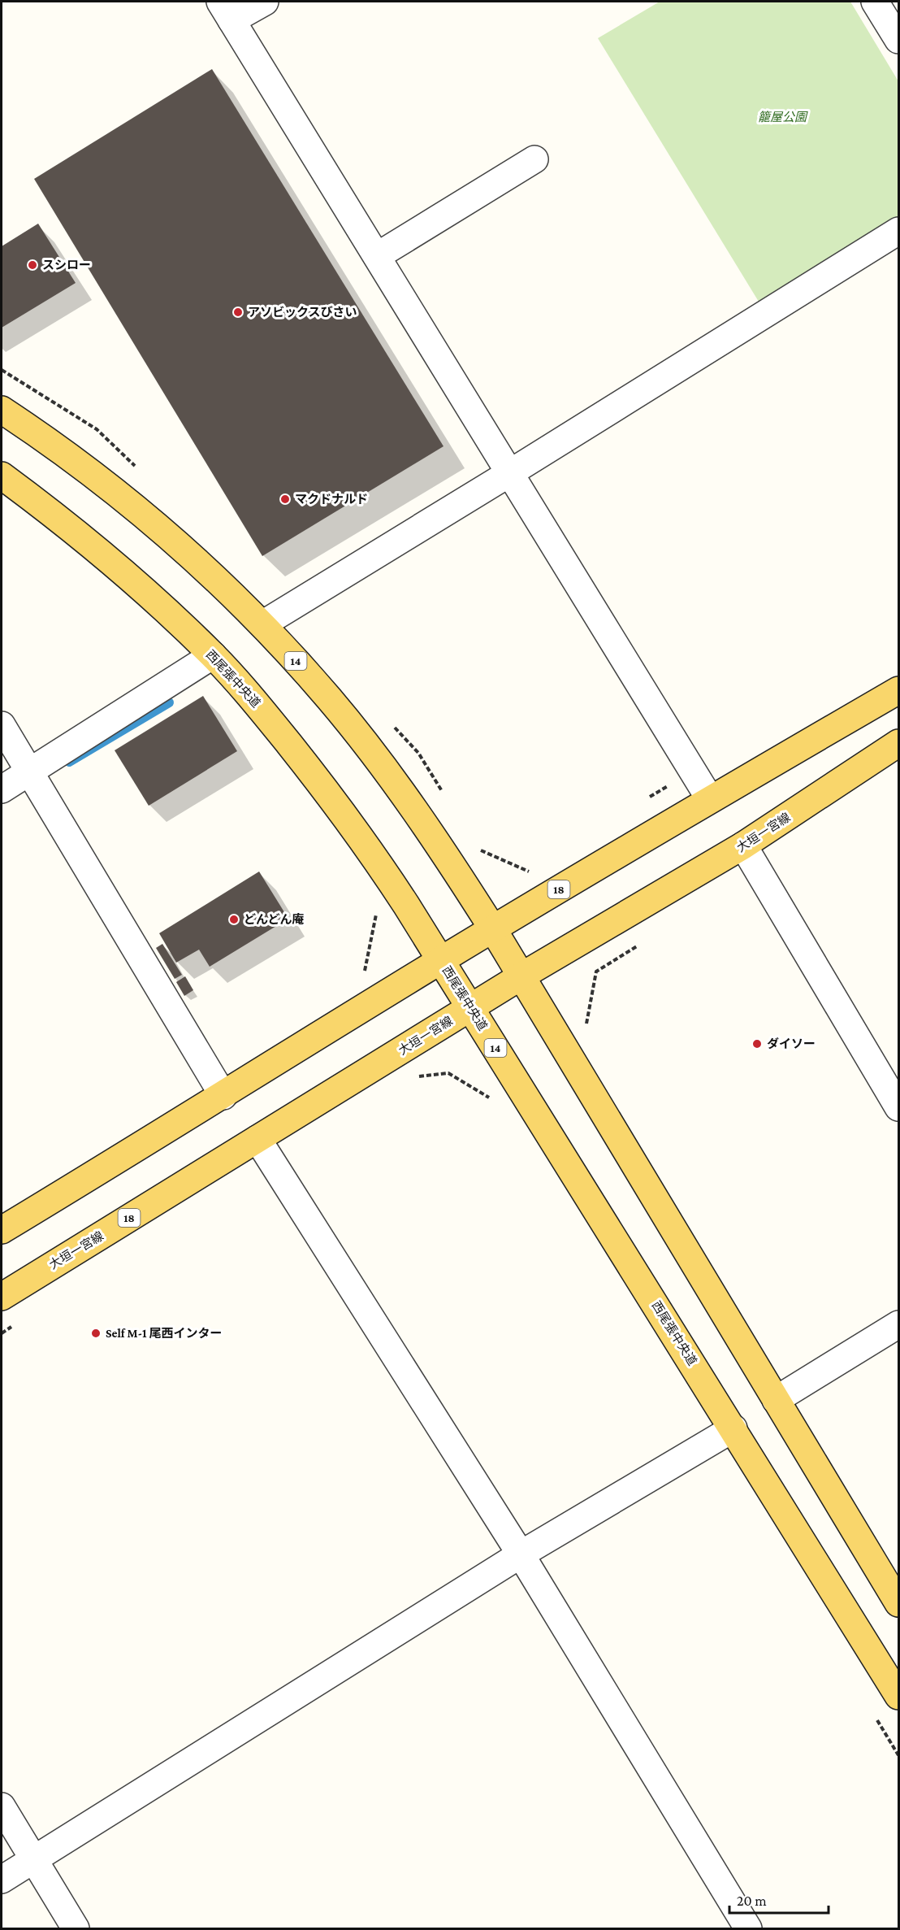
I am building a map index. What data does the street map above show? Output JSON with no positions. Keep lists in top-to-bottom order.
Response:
{
  "streets": {
    "main road": [
      "14",
      "西尾張中央道",
      "大垣一宮線",
      "18"
    ]
  },
  "crossings": [
    ["14", "大垣一宮線"],
    ["14", "18"],
    ["西尾張中央道", "大垣一宮線"],
    ["西尾張中央道", "18"]
  ],
  "parks": ["籠屋公園"],
  "places": [
    "スシロー",
    "アソビックスびさい",
    "マクドナルド",
    "どんどん庵",
    "ダイソー",
    "Self M-1 尾西インター"
  ],
  "scale_bar": "20 m"
}
